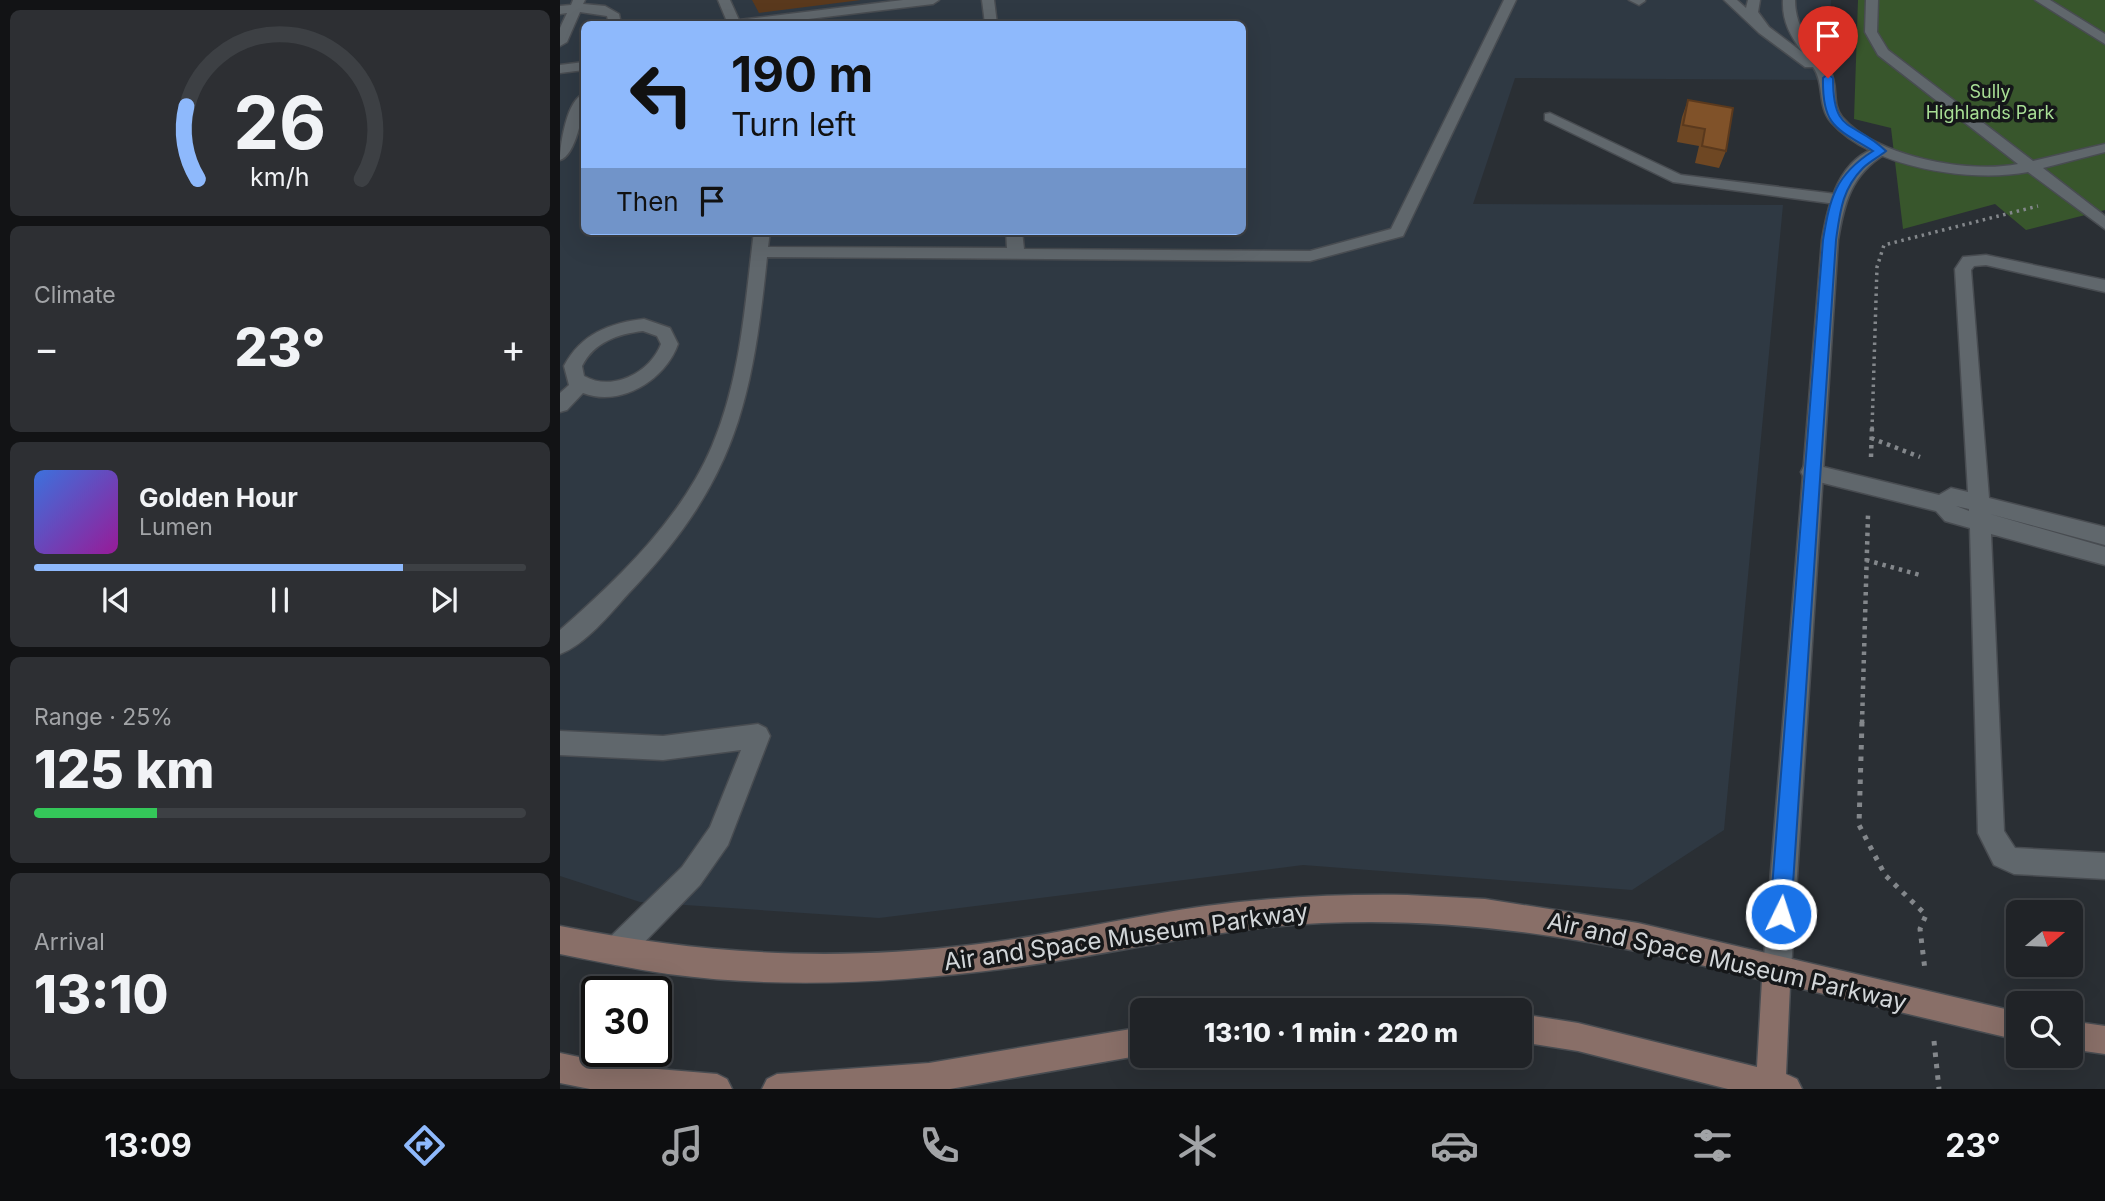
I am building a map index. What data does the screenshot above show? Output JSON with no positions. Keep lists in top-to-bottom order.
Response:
{
  "streets": {
    "main road": ["Air and Space Museum Parkway"]
  },
  "parks": ["Sully Highlands Park"],
  "north": "right",
  "page": {
    "turn": ["190 m", "Turn left"],
    "then": "Then",
    "tile": [
      "Climate",
      ["Range · 25%", "125 km"],
      ["Arrival", "13:10"]
    ],
    "heat": ["−", "23°", "+"],
    "song": ["Golden Hour", "Lumen"],
    "limit": "30",
    "trip": "13:10 · 1 min · 220 m",
    "tabs": ["13:09", "23°"],
    "gauge": ["26", "km/h"]
  }
}
